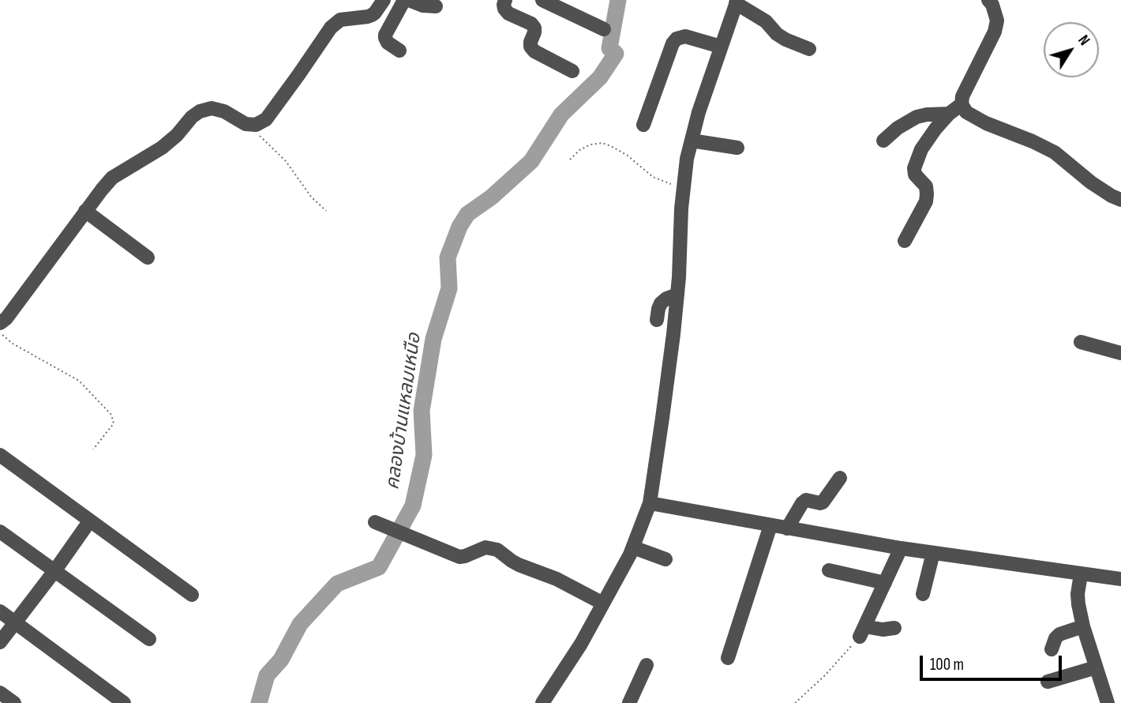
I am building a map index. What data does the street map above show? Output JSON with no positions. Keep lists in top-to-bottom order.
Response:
{
  "water": ["คลองบ้านแหลมเหนือ"],
  "scale_bar": "100 m",
  "north": "top right"
}
